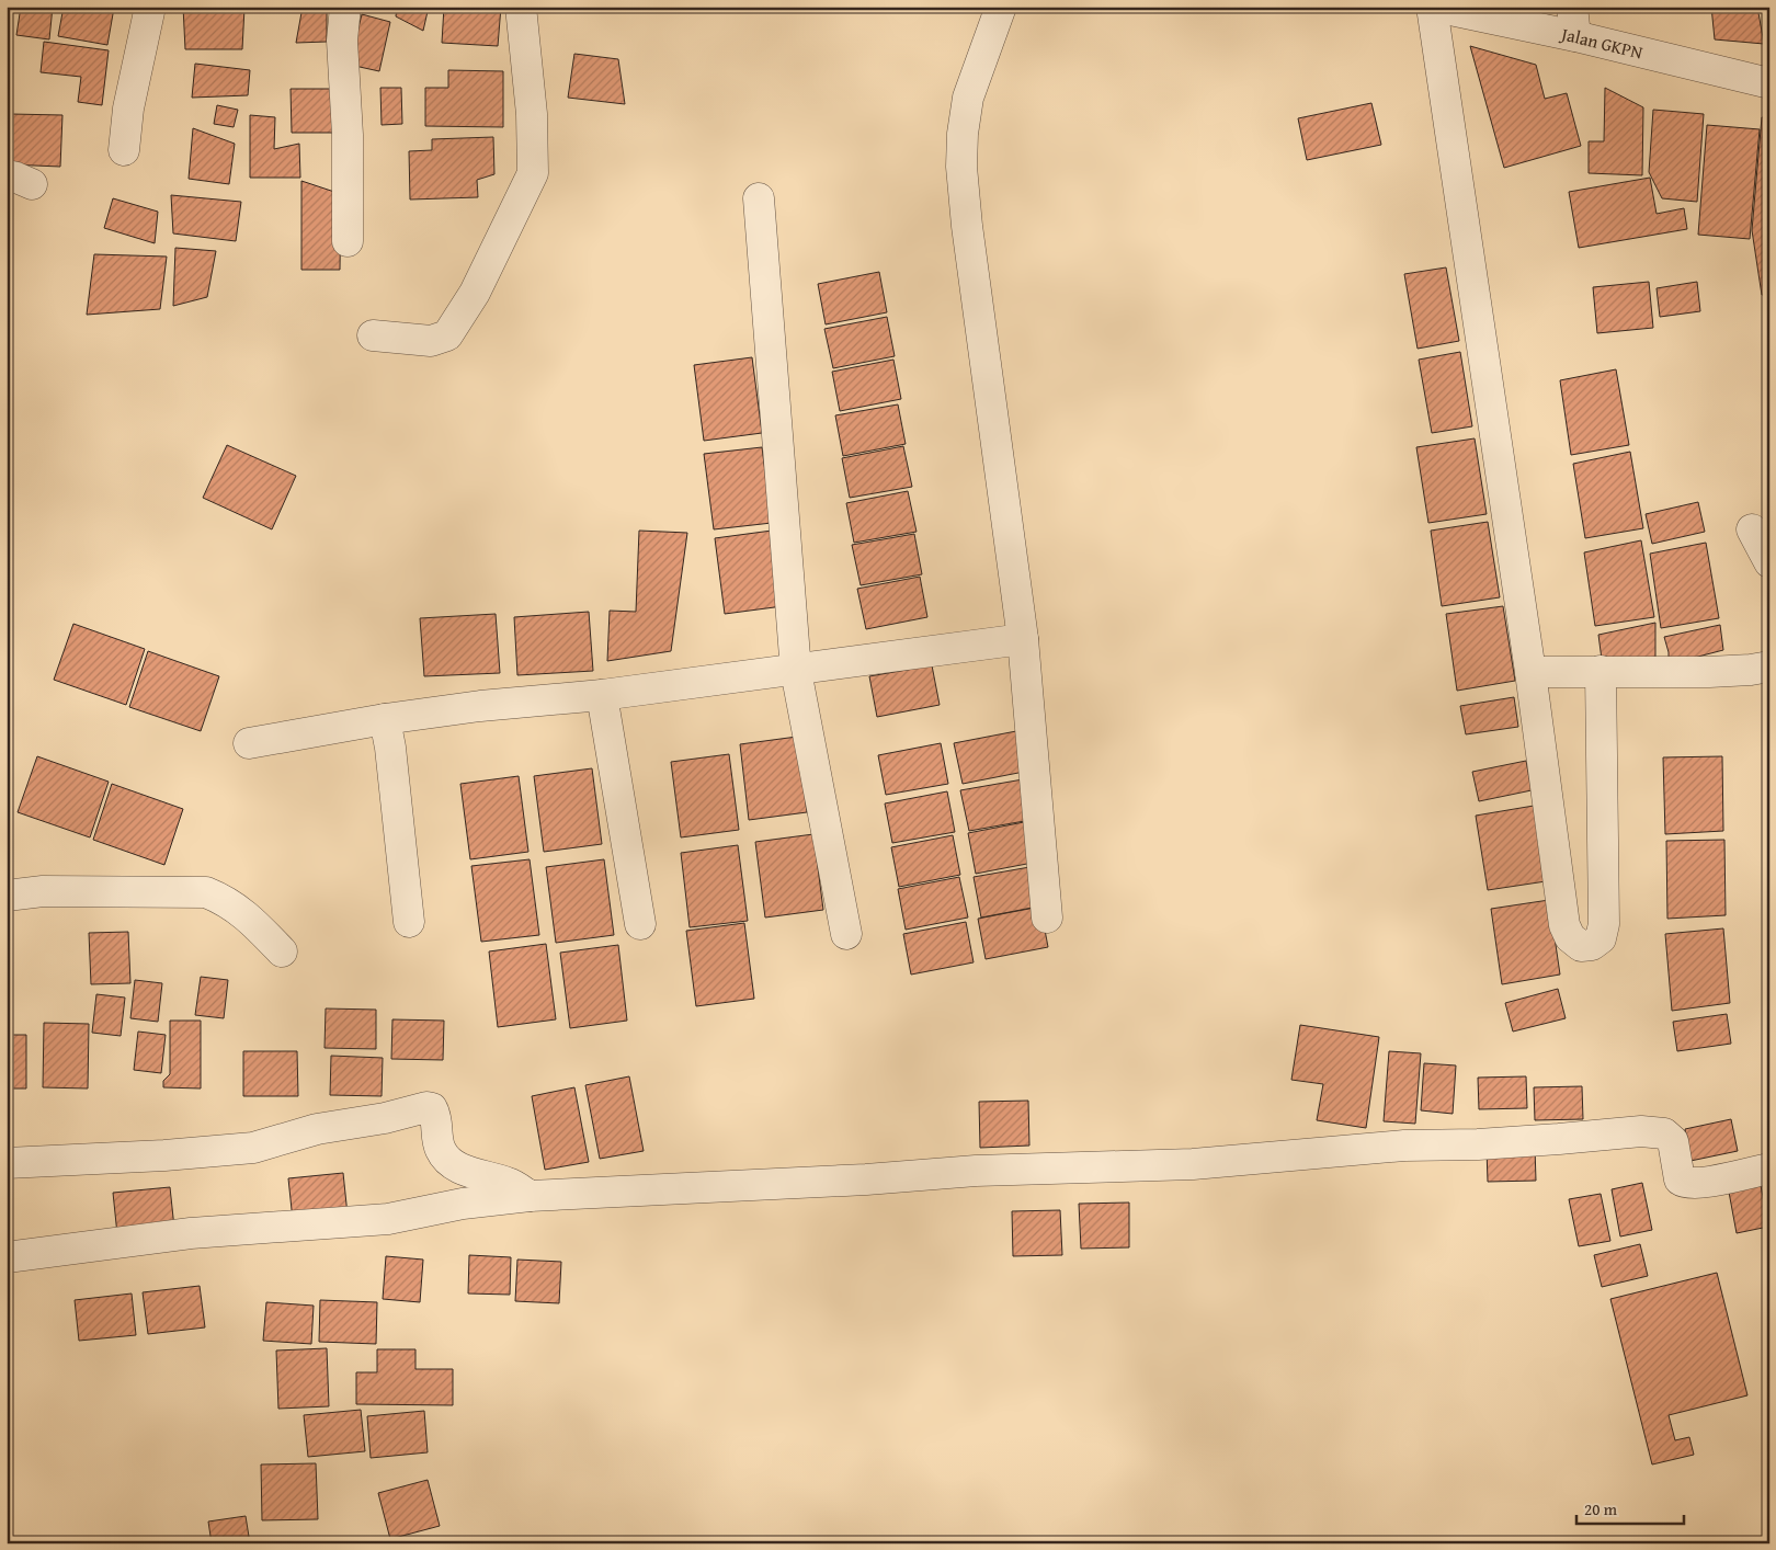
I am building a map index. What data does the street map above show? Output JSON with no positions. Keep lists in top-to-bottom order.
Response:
{
  "streets": {
    "street": ["Jalan GKPN"]
  },
  "scale_bar": "20 m"
}
